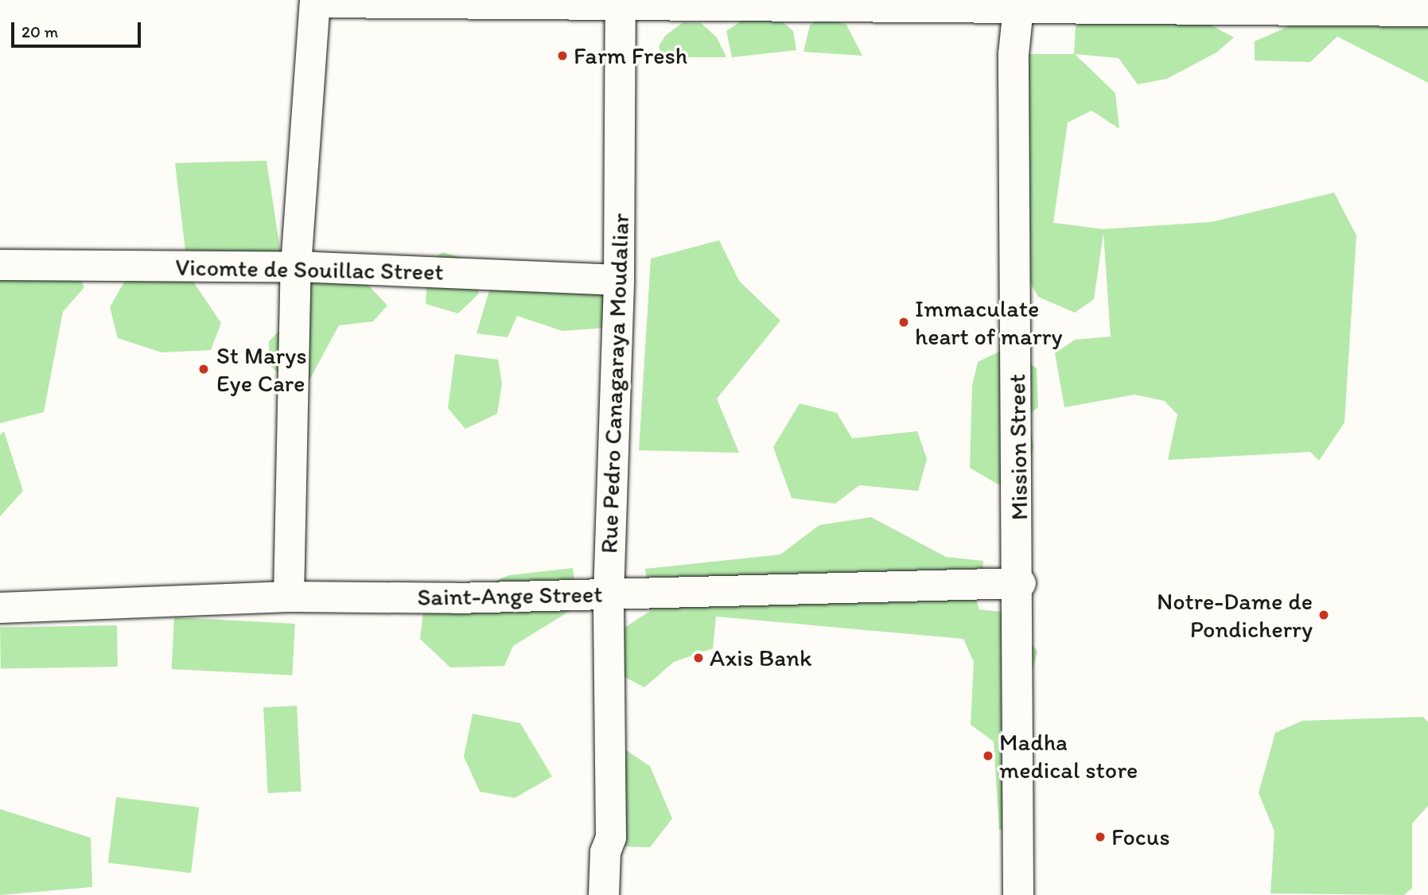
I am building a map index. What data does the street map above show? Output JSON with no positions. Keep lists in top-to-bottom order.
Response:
{
  "streets": {
    "street": [
      "Vicomte de Souillac Street",
      "Rue Pedro Canagaraya Moudaliar",
      "Mission Street",
      "Saint-Ange Street"
    ]
  },
  "crossings": [
    ["Vicomte de Souillac Street", "Rue Pedro Canagaraya Moudaliar"],
    ["Rue Pedro Canagaraya Moudaliar", "Saint-Ange Street"],
    ["Mission Street", "Saint-Ange Street"]
  ],
  "places": [
    "Farm Fresh",
    "Immaculate heart of marry",
    "St Marys Eye Care",
    "Notre-Dame de Pondicherry",
    "Axis Bank",
    "Madha medical store",
    "Focus"
  ],
  "scale_bar": "20 m"
}
